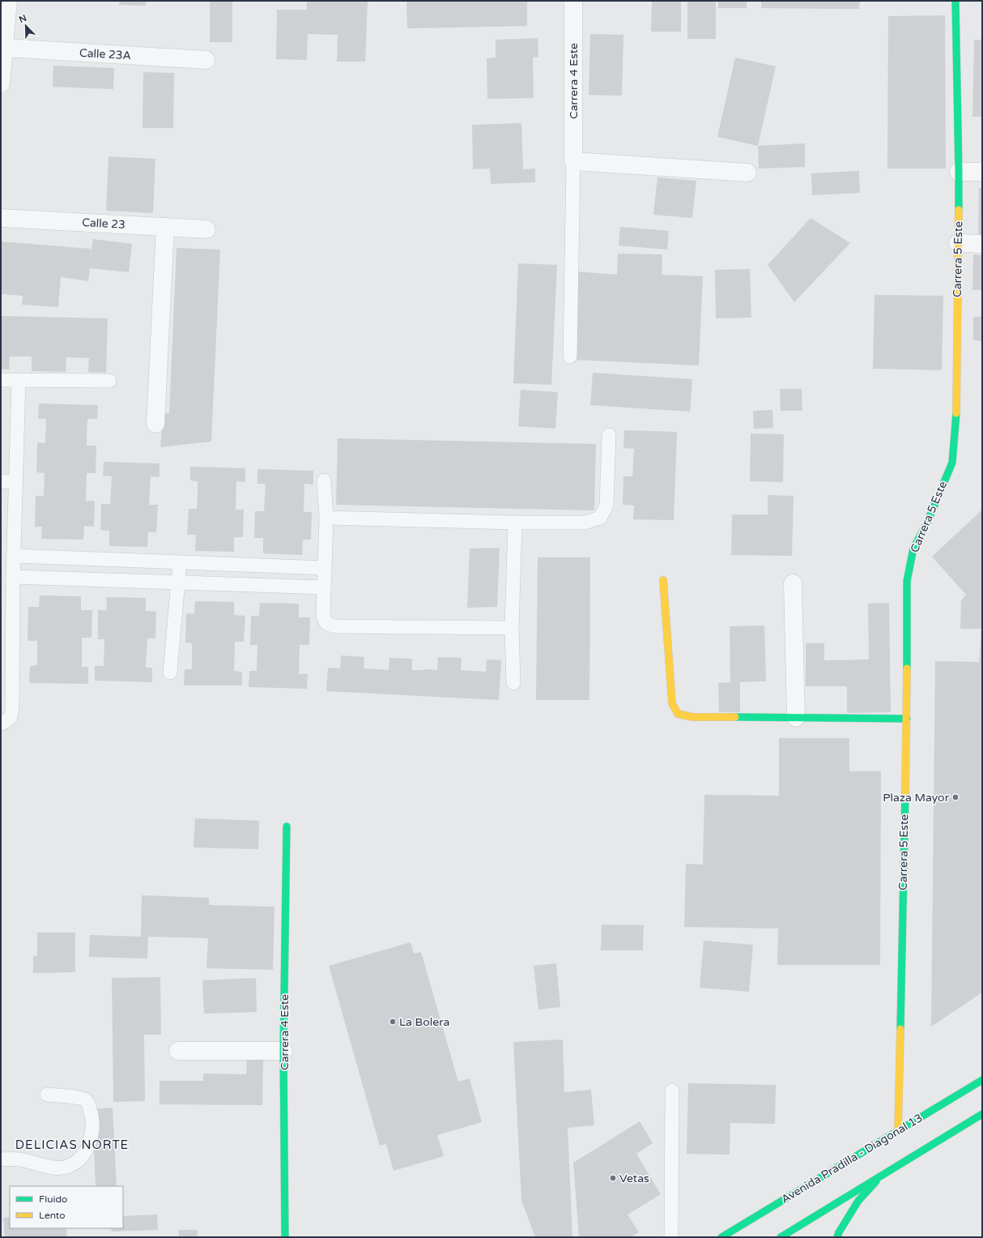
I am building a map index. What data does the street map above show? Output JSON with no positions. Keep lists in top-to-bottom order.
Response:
{
  "streets": {
    "street": [
      "Calle 23A",
      "Carrera 4 Este",
      "Calle 23",
      "Carrera 5 Este",
      "Avenida Pradilla - Diagonal 13"
    ]
  },
  "crossings": [
    ["Carrera 5 Este", "Avenida Pradilla - Diagonal 13"]
  ],
  "districts": ["DELICIAS NORTE"],
  "places": ["Plaza Mayor", "La Bolera", "Vetas"],
  "legend": ["Fluido", "Lento"],
  "north": "top left"
}
